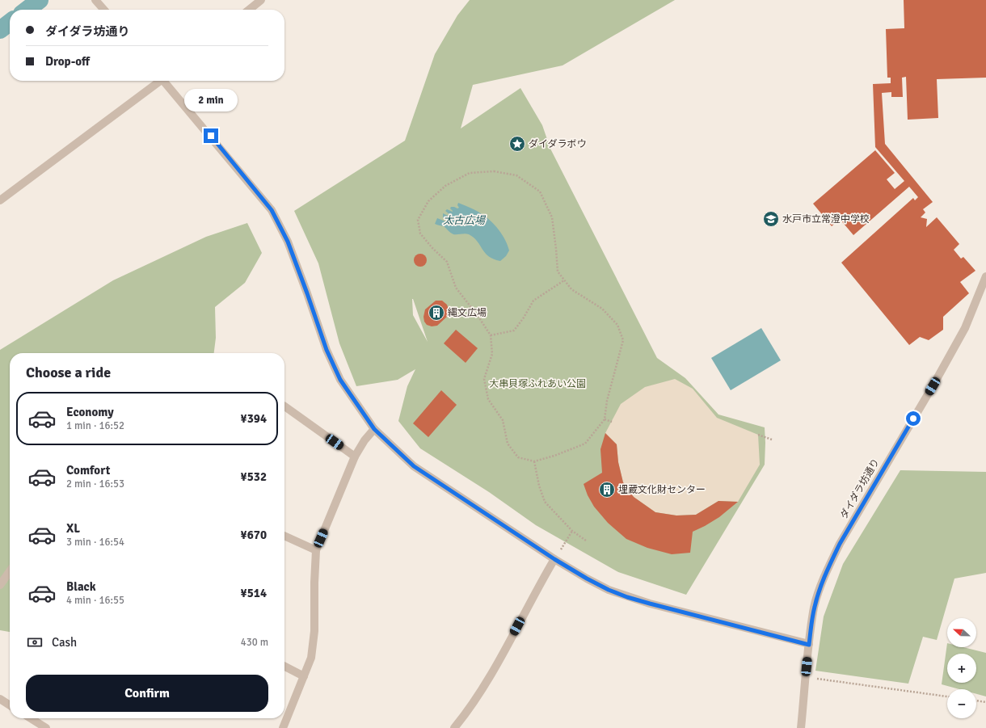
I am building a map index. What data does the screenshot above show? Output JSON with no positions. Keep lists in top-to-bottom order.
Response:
{
  "streets": {
    "street": ["ダイダラ坊通り"]
  },
  "water": ["太古広場"],
  "parks": ["大串貝塚ふれあい公園"],
  "places": {
    "place": ["ダイダラボウ"],
    "school or university": ["水戸市立常澄中学校"],
    "building": ["縄文広場", "埋蔵文化財センター"]
  },
  "north": "left",
  "page": {
    "banner": ["ダイダラ坊通り", "Drop-off"],
    "bubble": "2 min",
    "heading": "Choose a ride",
    "list": [
      {
        "name": "Economy",
        "note": "1 min · 16:52",
        "value": "¥394"
      },
      {
        "name": "Comfort",
        "note": "2 min · 16:53",
        "value": "¥532"
      },
      {
        "name": "XL",
        "note": "3 min · 16:54",
        "value": "¥670"
      },
      {
        "name": "Black",
        "note": "4 min · 16:55",
        "value": "¥514"
      }
    ],
    "map_buttons": ["+", "−"],
    "pay": ["Cash", "430 m"],
    "buttons": "Confirm"
  }
}
